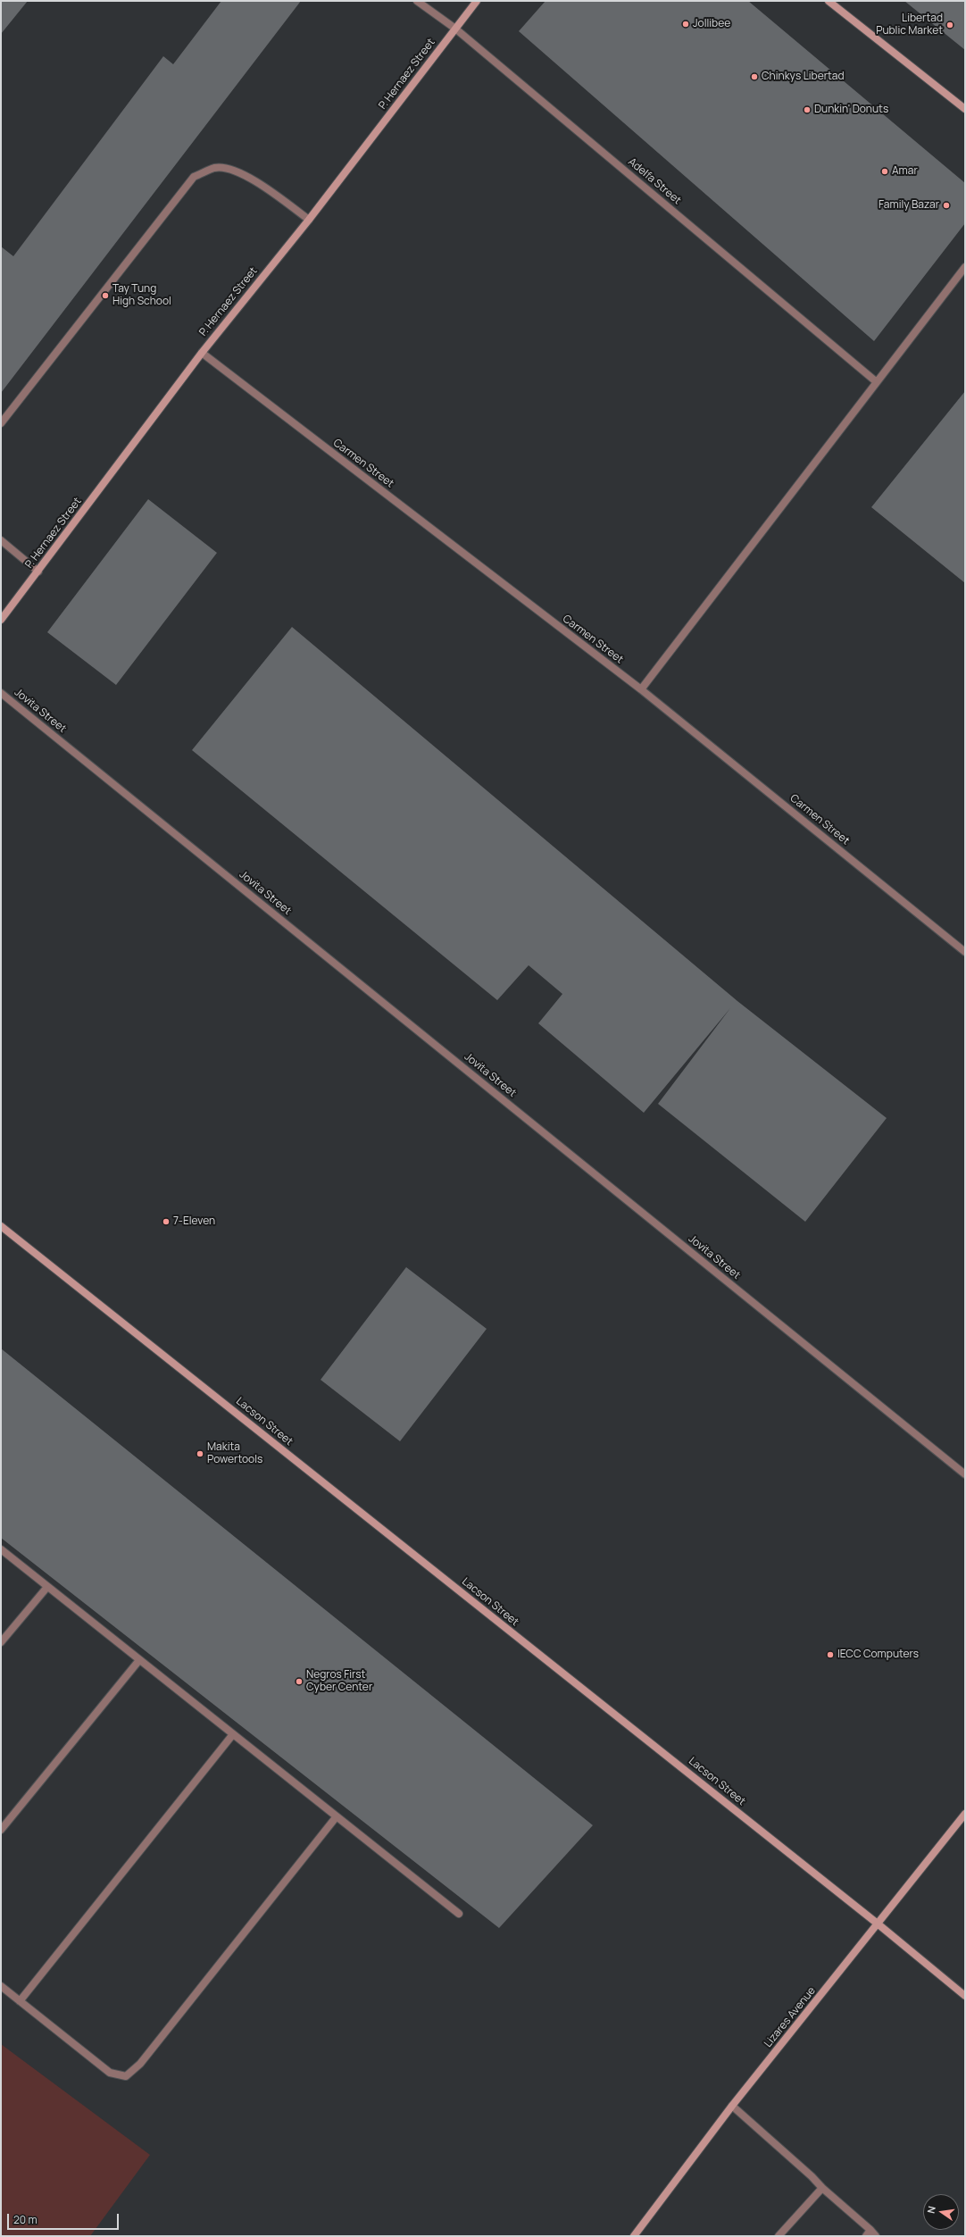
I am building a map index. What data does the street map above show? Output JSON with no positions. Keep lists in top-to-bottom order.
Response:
{
  "streets": {
    "main road": ["P. Hernaez Street", "Lacson Street", "Lizares Avenue"],
    "street": ["Adelfa Street", "Carmen Street", "Jovita Street"]
  },
  "crossings": [
    ["P. Hernaez Street", "Adelfa Street"],
    ["P. Hernaez Street", "Carmen Street"],
    ["Lacson Street", "Lizares Avenue"]
  ],
  "places": [
    "Jollibee",
    "Libertad Public Market",
    "Chinkys Libertad",
    "Dunkin' Donuts",
    "Amar",
    "Family Bazar",
    "Tay Tung High School",
    "7-Eleven",
    "Makita Powertools",
    "IECC Computers",
    "Negros First Cyber Center"
  ],
  "scale_bar": "20 m",
  "north": "left"
}
